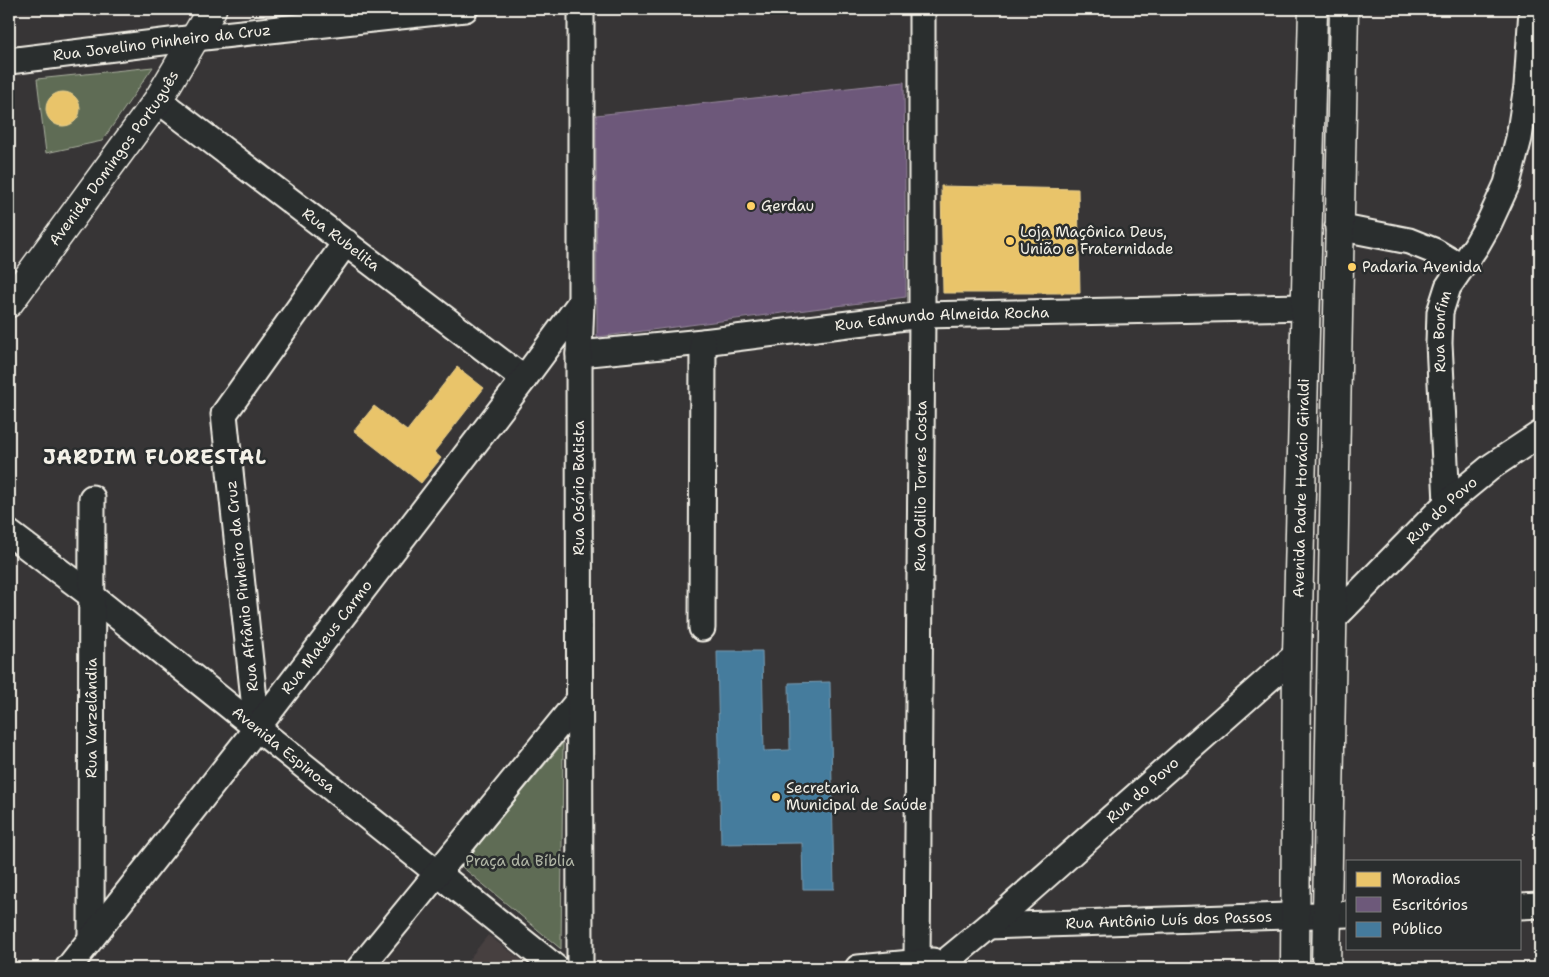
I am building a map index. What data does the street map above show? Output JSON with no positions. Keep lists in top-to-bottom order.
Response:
{
  "streets": {
    "street": [
      "Rua Jovelino Pinheiro da Cruz",
      "Avenida Domingos Português",
      "Rua Rubelita",
      "Rua Edmundo Almeida Rocha",
      "Rua Bonfim",
      "Rua Odilio Torres Costa",
      "Rua Osório Batista",
      "Avenida Padre Horácio Giraldi",
      "Rua do Povo",
      "Rua Afrânio Pinheiro da Cruz",
      "Rua Mateus Carmo",
      "Rua Varzelândia",
      "Avenida Espinosa",
      "Rua Antônio Luís dos Passos"
    ]
  },
  "crossings": [
    ["Rua Jovelino Pinheiro da Cruz", "Avenida Domingos Português"],
    ["Avenida Domingos Português", "Rua Rubelita"],
    ["Rua Rubelita", "Rua Afrânio Pinheiro da Cruz"],
    ["Rua Rubelita", "Rua Mateus Carmo"],
    ["Rua Edmundo Almeida Rocha", "Rua Odilio Torres Costa"],
    ["Rua Edmundo Almeida Rocha", "Rua Osório Batista"],
    ["Rua Edmundo Almeida Rocha", "Avenida Padre Horácio Giraldi"],
    ["Rua Bonfim", "Rua do Povo"],
    ["Rua Odilio Torres Costa", "Rua do Povo"],
    ["Rua Osório Batista", "Rua Mateus Carmo"],
    ["Avenida Padre Horácio Giraldi", "Rua do Povo"],
    ["Avenida Padre Horácio Giraldi", "Rua Antônio Luís dos Passos"],
    ["Rua do Povo", "Rua Antônio Luís dos Passos"],
    ["Rua Afrânio Pinheiro da Cruz", "Rua Mateus Carmo"],
    ["Rua Afrânio Pinheiro da Cruz", "Avenida Espinosa"],
    ["Rua Mateus Carmo", "Rua Varzelândia"],
    ["Rua Mateus Carmo", "Avenida Espinosa"],
    ["Rua Varzelândia", "Avenida Espinosa"]
  ],
  "districts": ["JARDIM FLORESTAL"],
  "parks": ["Praça da Bíblia"],
  "places": [
    "Gerdau",
    "Loja Maçônica Deus, União e Fraternidade",
    "Padaria Avenida",
    "Secretaria Municipal de Saúde"
  ],
  "legend": ["Moradias", "Escritórios", "Público"]
}
